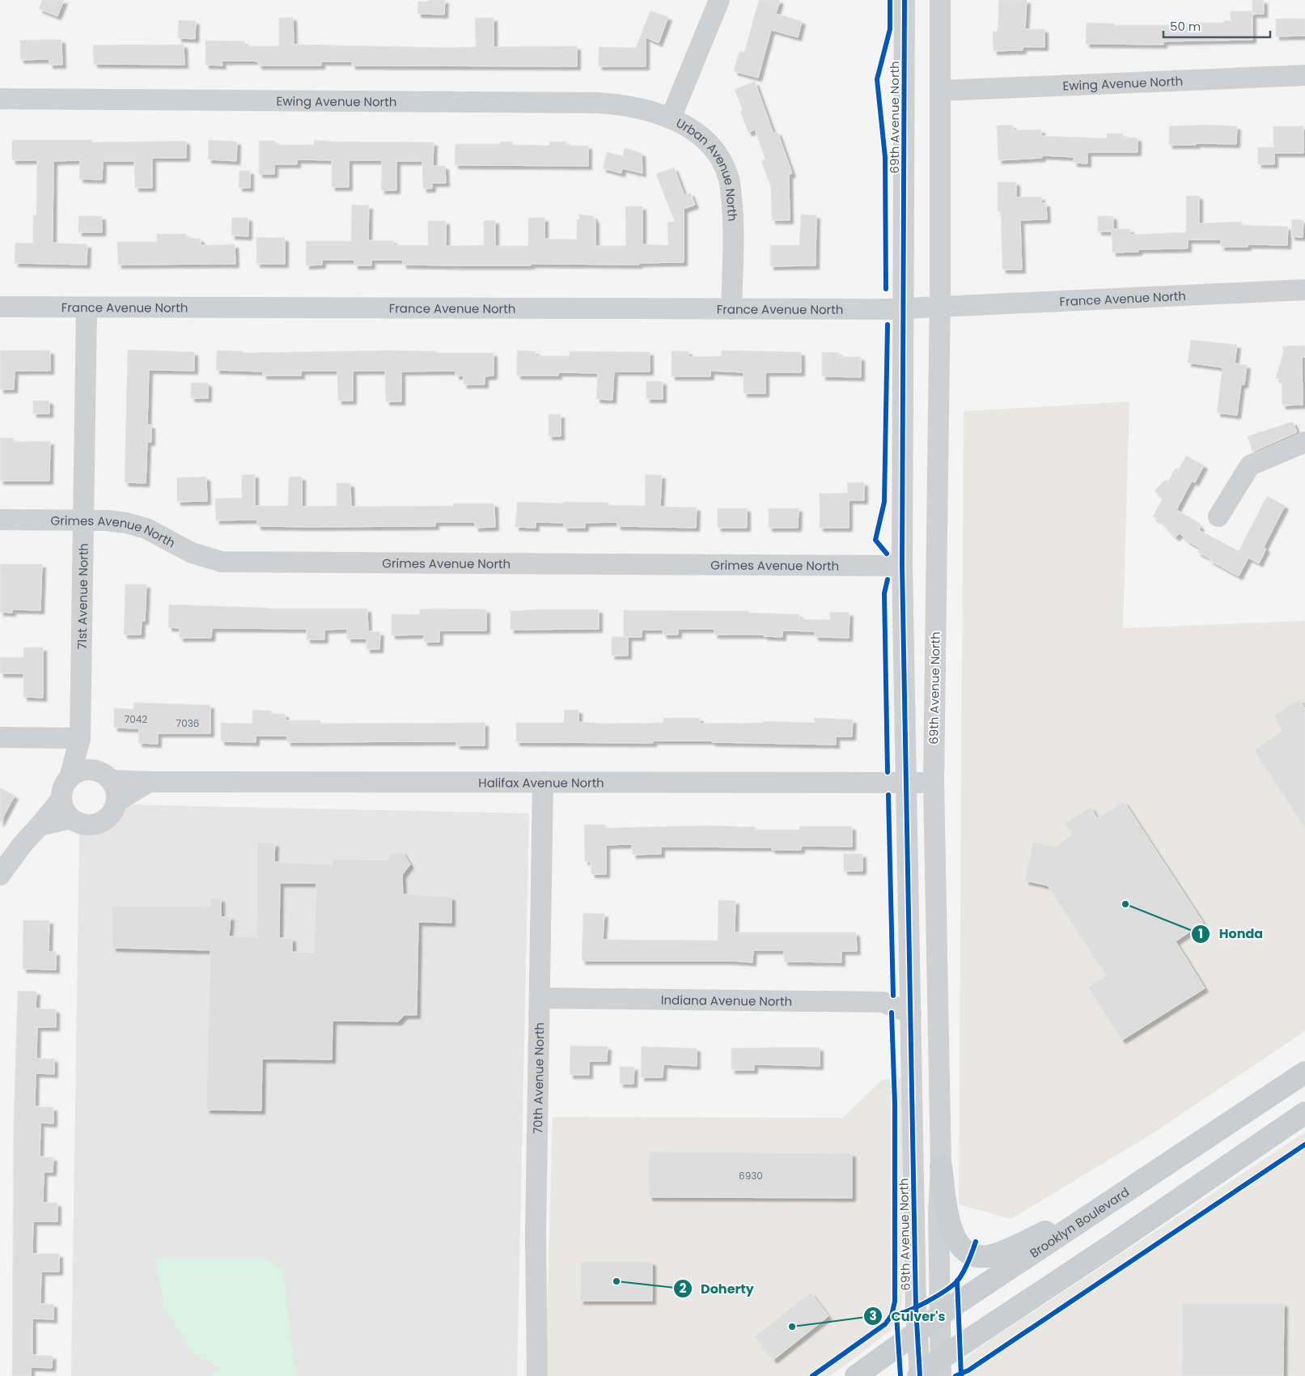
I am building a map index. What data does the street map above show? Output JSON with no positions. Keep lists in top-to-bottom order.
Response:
{
  "streets": {
    "main road": ["Brooklyn Boulevard"],
    "street": [
      "Ewing Avenue North",
      "69th Avenue North",
      "Urban Avenue North",
      "France Avenue North",
      "Grimes Avenue North",
      "71st Avenue North",
      "Halifax Avenue North",
      "Indiana Avenue North",
      "70th Avenue North"
    ]
  },
  "crossings": [
    ["Ewing Avenue North", "69th Avenue North"],
    ["Ewing Avenue North", "Urban Avenue North"],
    ["69th Avenue North", "France Avenue North"],
    ["69th Avenue North", "Grimes Avenue North"],
    ["69th Avenue North", "Halifax Avenue North"],
    ["69th Avenue North", "Indiana Avenue North"],
    ["69th Avenue North", "Brooklyn Boulevard"],
    ["Urban Avenue North", "France Avenue North"],
    ["France Avenue North", "71st Avenue North"],
    ["Grimes Avenue North", "71st Avenue North"],
    ["71st Avenue North", "Halifax Avenue North"],
    ["Halifax Avenue North", "70th Avenue North"],
    ["Indiana Avenue North", "70th Avenue North"]
  ],
  "places": ["Honda", "Doherty", "Culver's"],
  "house_numbers": ["7042", "7036", "6930"],
  "scale_bar": "50 m"
}
